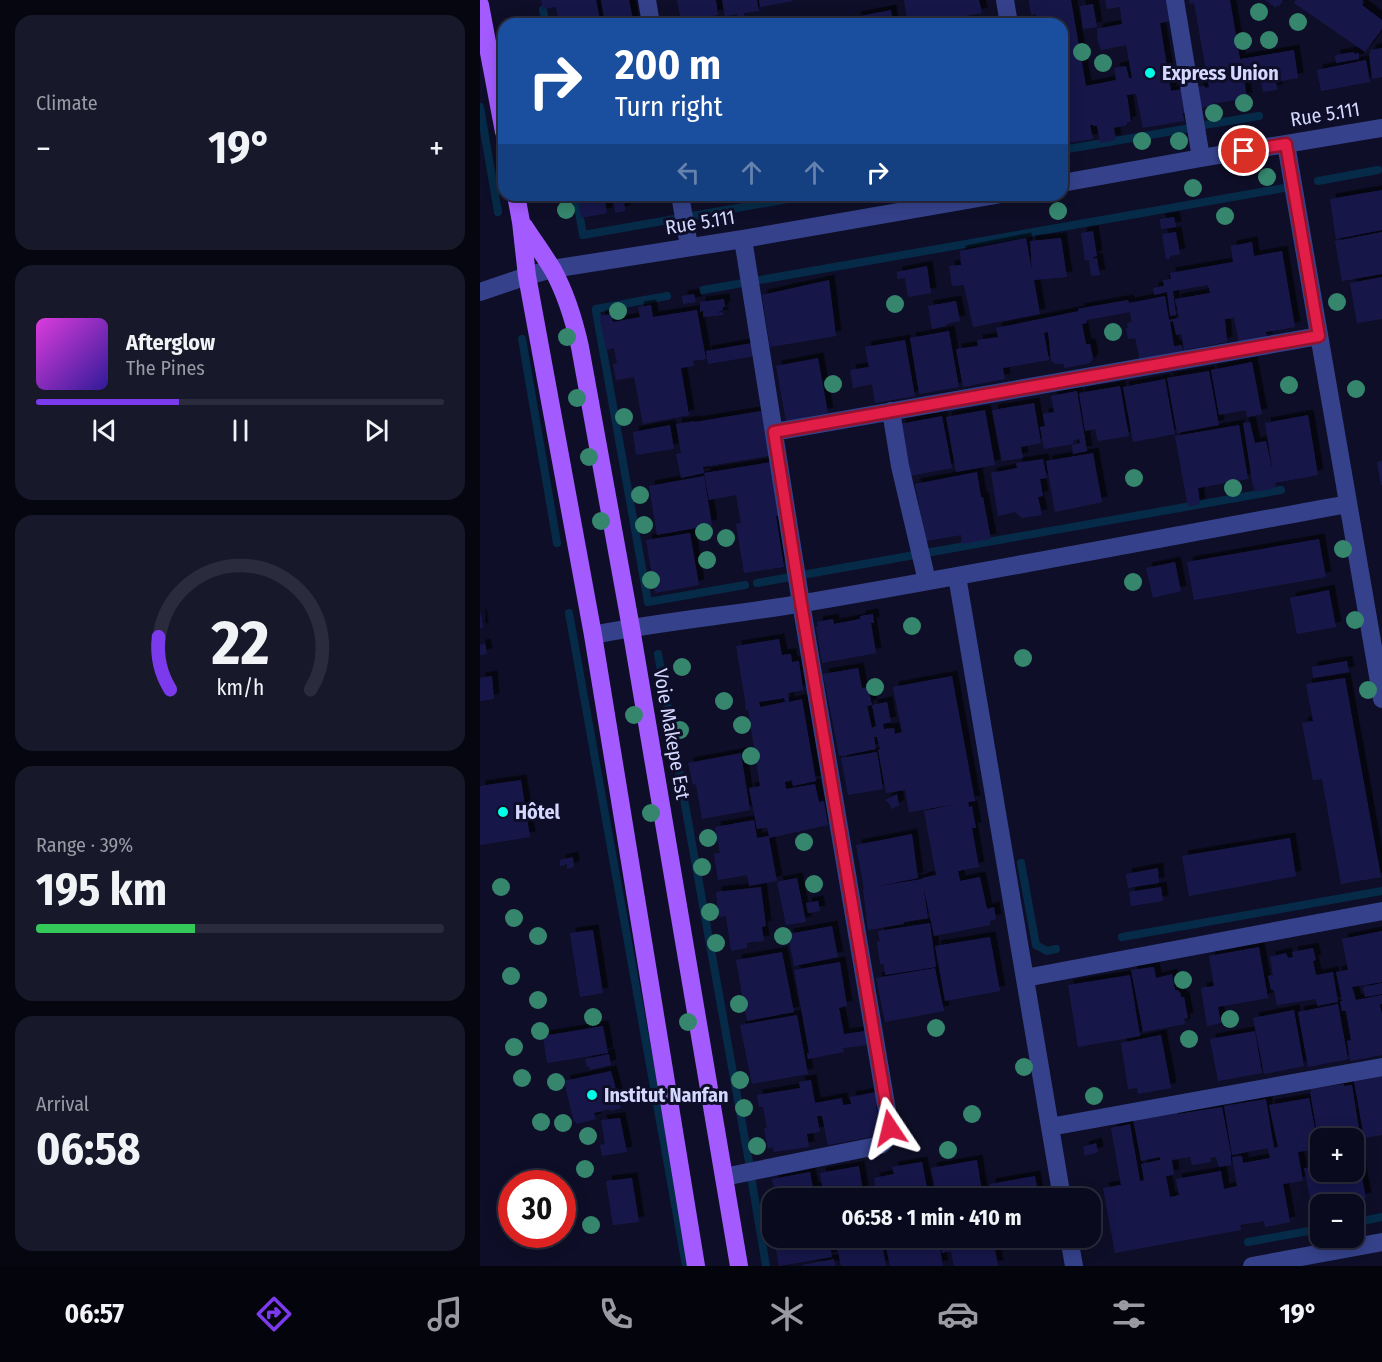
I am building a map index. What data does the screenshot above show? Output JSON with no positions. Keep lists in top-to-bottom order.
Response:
{
  "streets": {
    "main road": ["Voie Makepe Est"],
    "street": ["Rue 5.111"]
  },
  "crossings": [
    ["Rue 5.111", "Voie Makepe Est"]
  ],
  "places": ["Express Union", "Hôtel", "Institut Nanfan"],
  "page": {
    "tile": [
      "Climate",
      ["Range · 39%", "195 km"],
      ["Arrival", "06:58"]
    ],
    "turn": ["200 m", "Turn right"],
    "heat": ["−", "19°", "+"],
    "song": ["Afterglow", "The Pines"],
    "map_buttons": ["+", "−"],
    "limit": "30",
    "trip": "06:58 · 1 min · 410 m",
    "tabs": ["06:57", "19°"],
    "gauge": ["22", "km/h"]
  }
}
